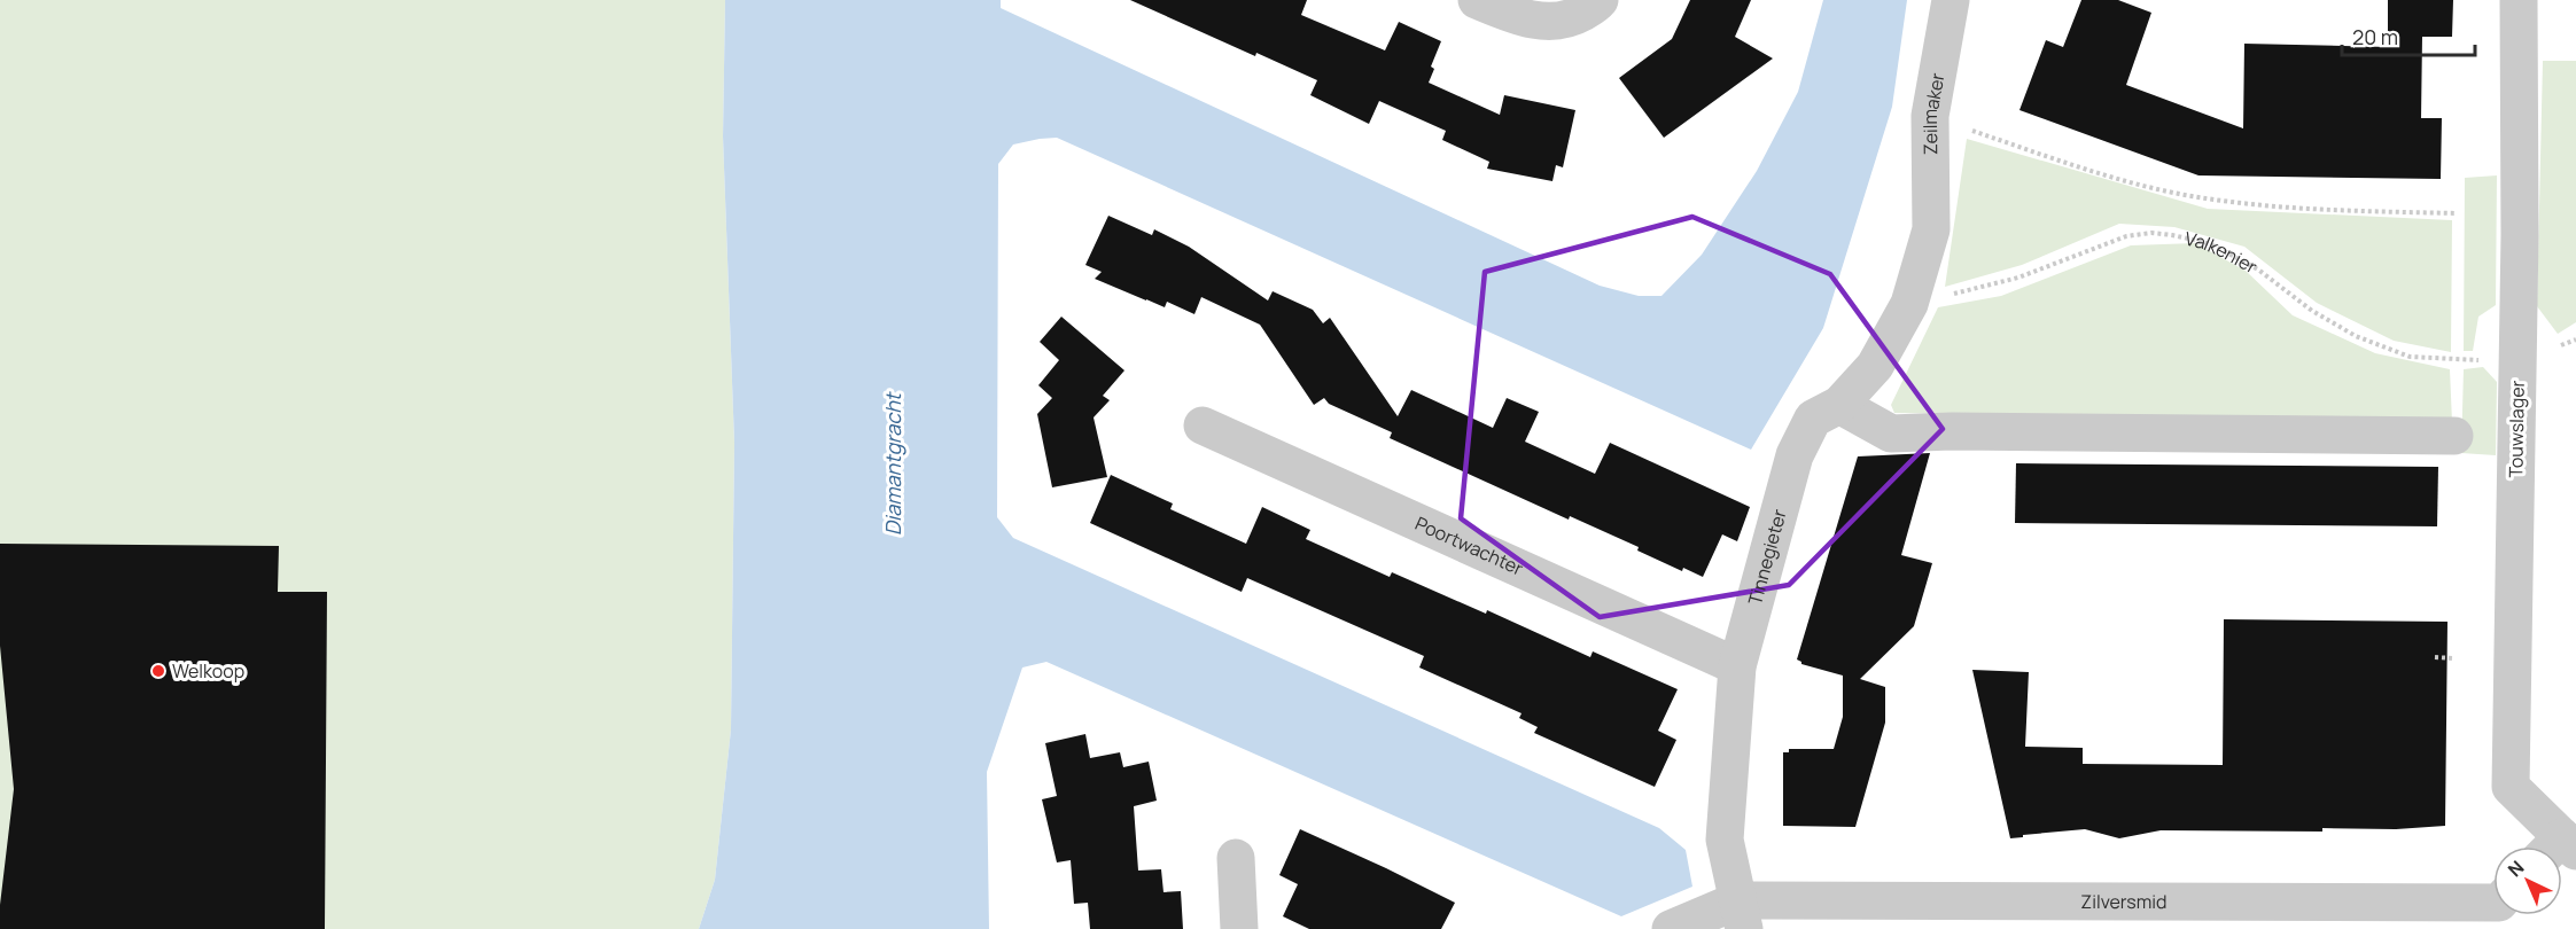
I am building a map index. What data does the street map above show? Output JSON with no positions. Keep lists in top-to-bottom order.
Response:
{
  "streets": {
    "street": [
      "Zeilmaker",
      "Touwslager",
      "Poortwachter",
      "Tinnegieter",
      "Zilversmid"
    ],
    "path": ["Valkenier"]
  },
  "crossings": [
    ["Zeilmaker", "Tinnegieter"],
    ["Valkenier", "Touwslager"],
    ["Valkenier", "Tinnegieter"],
    ["Poortwachter", "Tinnegieter"],
    ["Tinnegieter", "Zilversmid"]
  ],
  "water": ["Diamantgracht"],
  "places": ["Welkoop"],
  "scale_bar": "20 m",
  "north": "top left"
}
